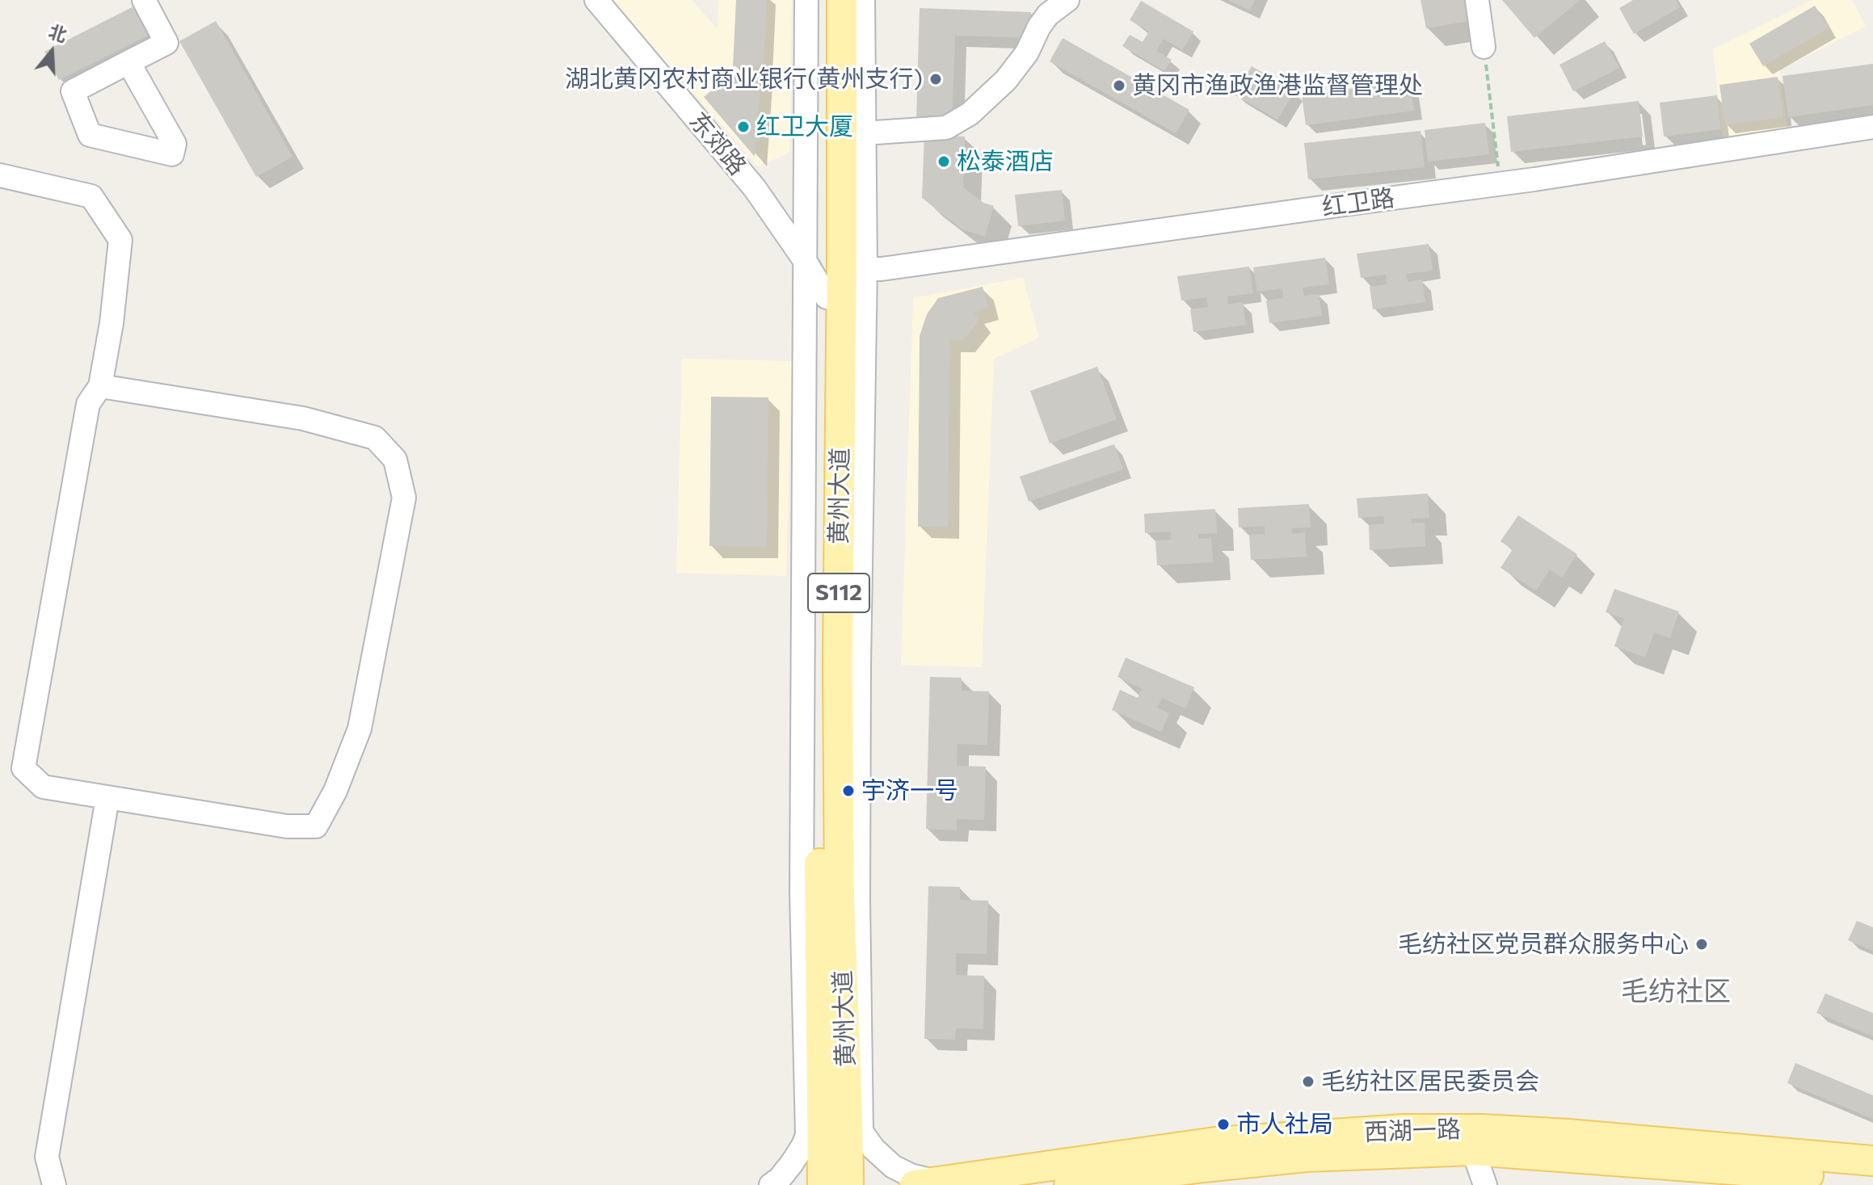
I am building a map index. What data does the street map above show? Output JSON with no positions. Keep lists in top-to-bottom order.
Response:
{
  "streets": {
    "main road": ["黄州大道", "S112", "西湖一路"],
    "street": ["东郊路", "红卫路"]
  },
  "crossings": [
    ["东郊路", "黄州大道"],
    ["红卫路", "黄州大道"]
  ],
  "districts": ["毛纺社区"],
  "places": [
    "湖北黄冈农村商业银行(黄州支行)",
    "黄冈市渔政渔港监督管理处",
    "红卫大厦",
    "松泰酒店",
    "宇济一号",
    "毛纺社区党员群众服务中心",
    "毛纺社区居民委员会",
    "市人社局"
  ],
  "north": "top"
}
